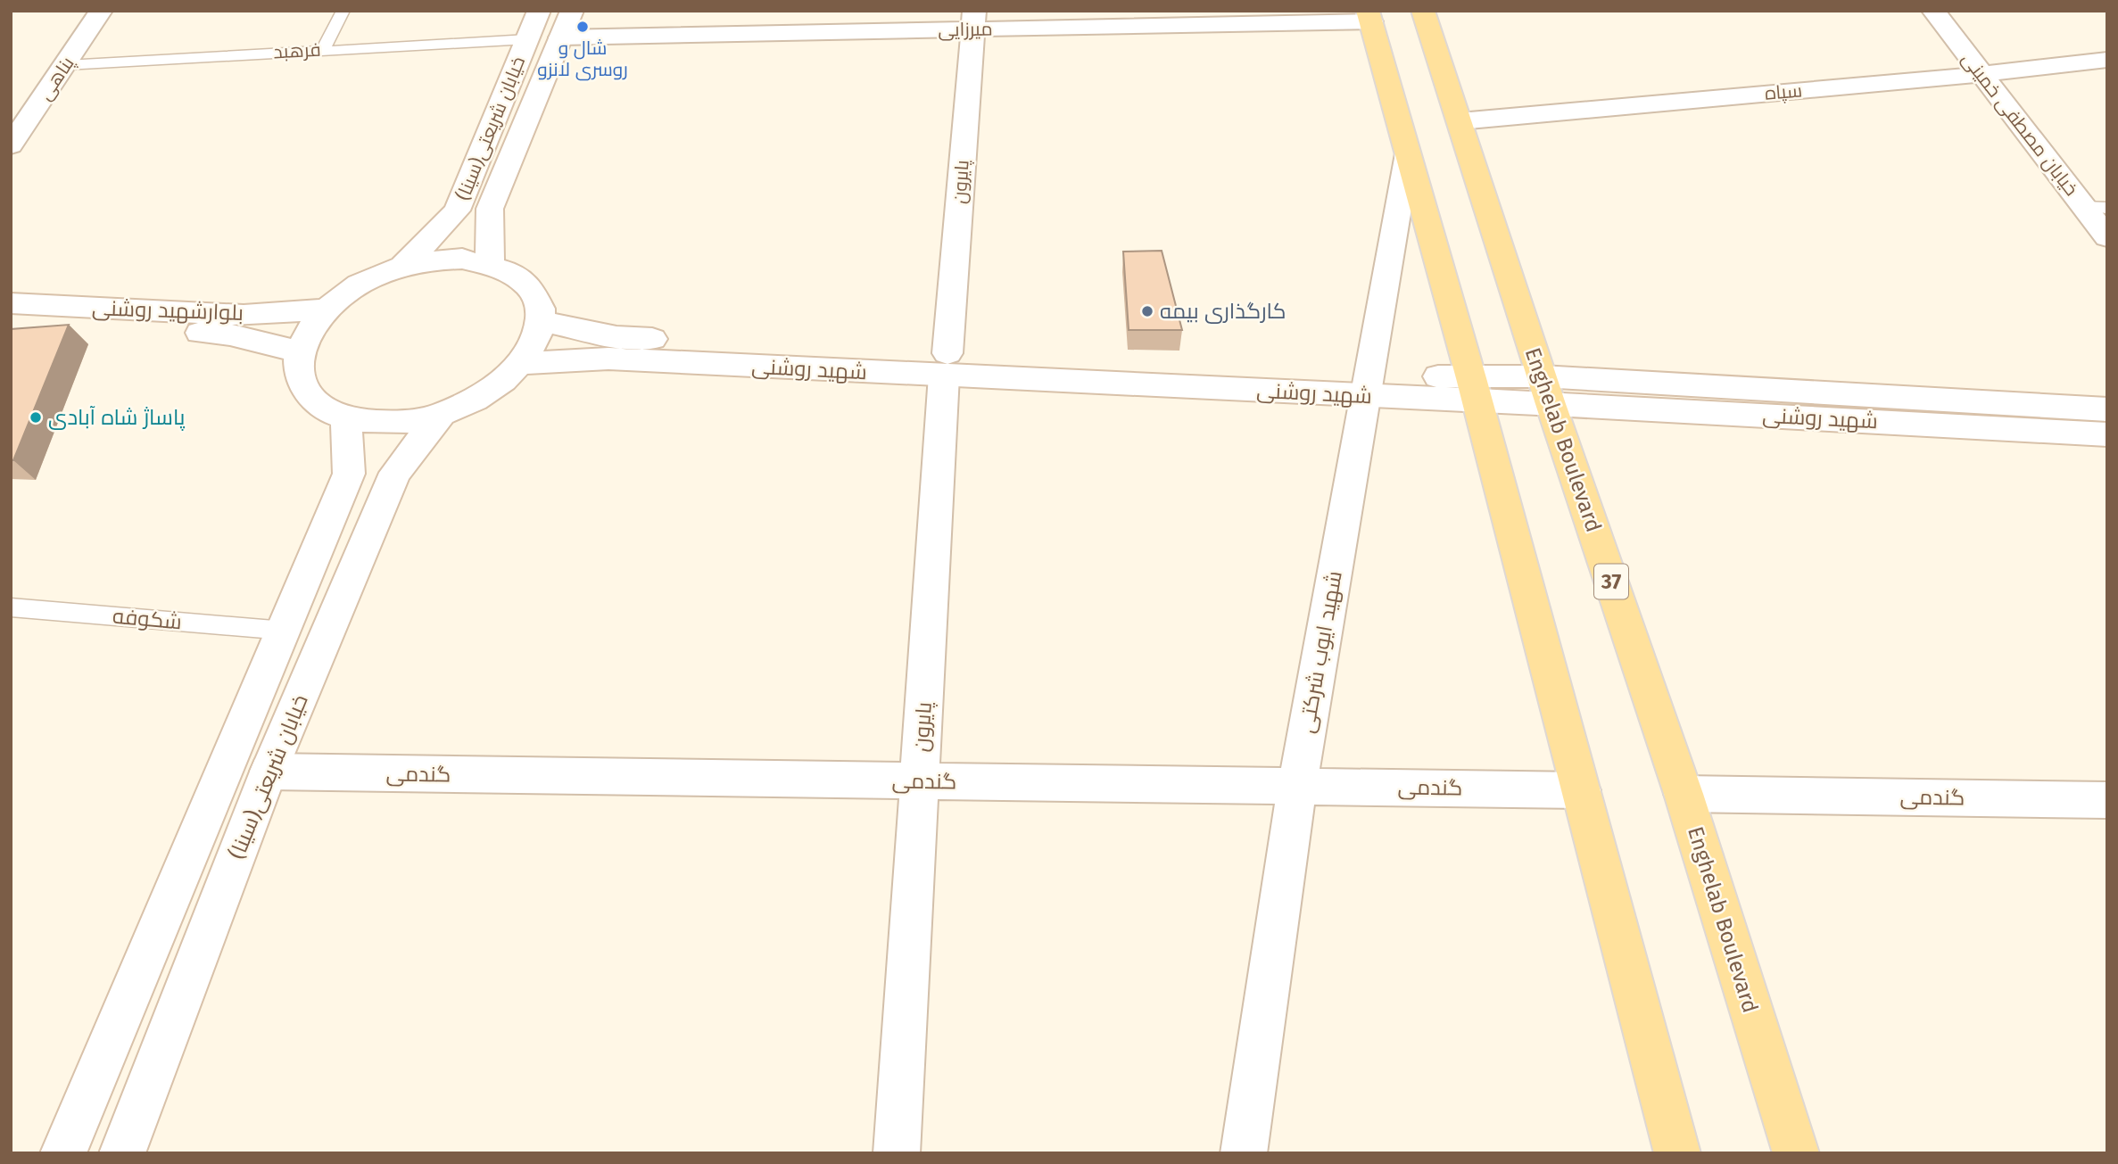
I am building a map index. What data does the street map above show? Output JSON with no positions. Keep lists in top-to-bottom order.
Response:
{
  "streets": {
    "main road": ["Enghelab Boulevard", "37"],
    "street": [
      "میرزایی",
      "پناهی",
      "سپاه",
      "خیابان مصطفی خمینی",
      "خیابان شریعتی(سینا)",
      "پایرون",
      "بلوارشهید روشنی",
      "شهید روشنی",
      "شهید ایوب شرکتی",
      "گندمی"
    ],
    "lane": ["فرهبد", "شکوفه"]
  },
  "crossings": [
    ["میرزایی", "خیابان شریعتی(سینا)"],
    ["میرزایی", "پایرون"],
    ["فرهبد", "پناهی"],
    ["فرهبد", "خیابان شریعتی(سینا)"],
    ["سپاه", "خیابان مصطفی خمینی"],
    ["سپاه", "Enghelab Boulevard"],
    ["خیابان شریعتی(سینا)", "بلوارشهید روشنی"],
    ["خیابان شریعتی(سینا)", "شهید روشنی"],
    ["خیابان شریعتی(سینا)", "شکوفه"],
    ["خیابان شریعتی(سینا)", "گندمی"],
    ["پایرون", "شهید روشنی"],
    ["پایرون", "گندمی"],
    ["بلوارشهید روشنی", "شهید روشنی"],
    ["شهید روشنی", "Enghelab Boulevard"],
    ["شهید روشنی", "شهید ایوب شرکتی"],
    ["Enghelab Boulevard", "گندمی"],
    ["شهید ایوب شرکتی", "گندمی"]
  ],
  "places": ["شال و روسری لانزو", "کارگذاری بیمه", "پاساژ شاه آبادی"]
}
